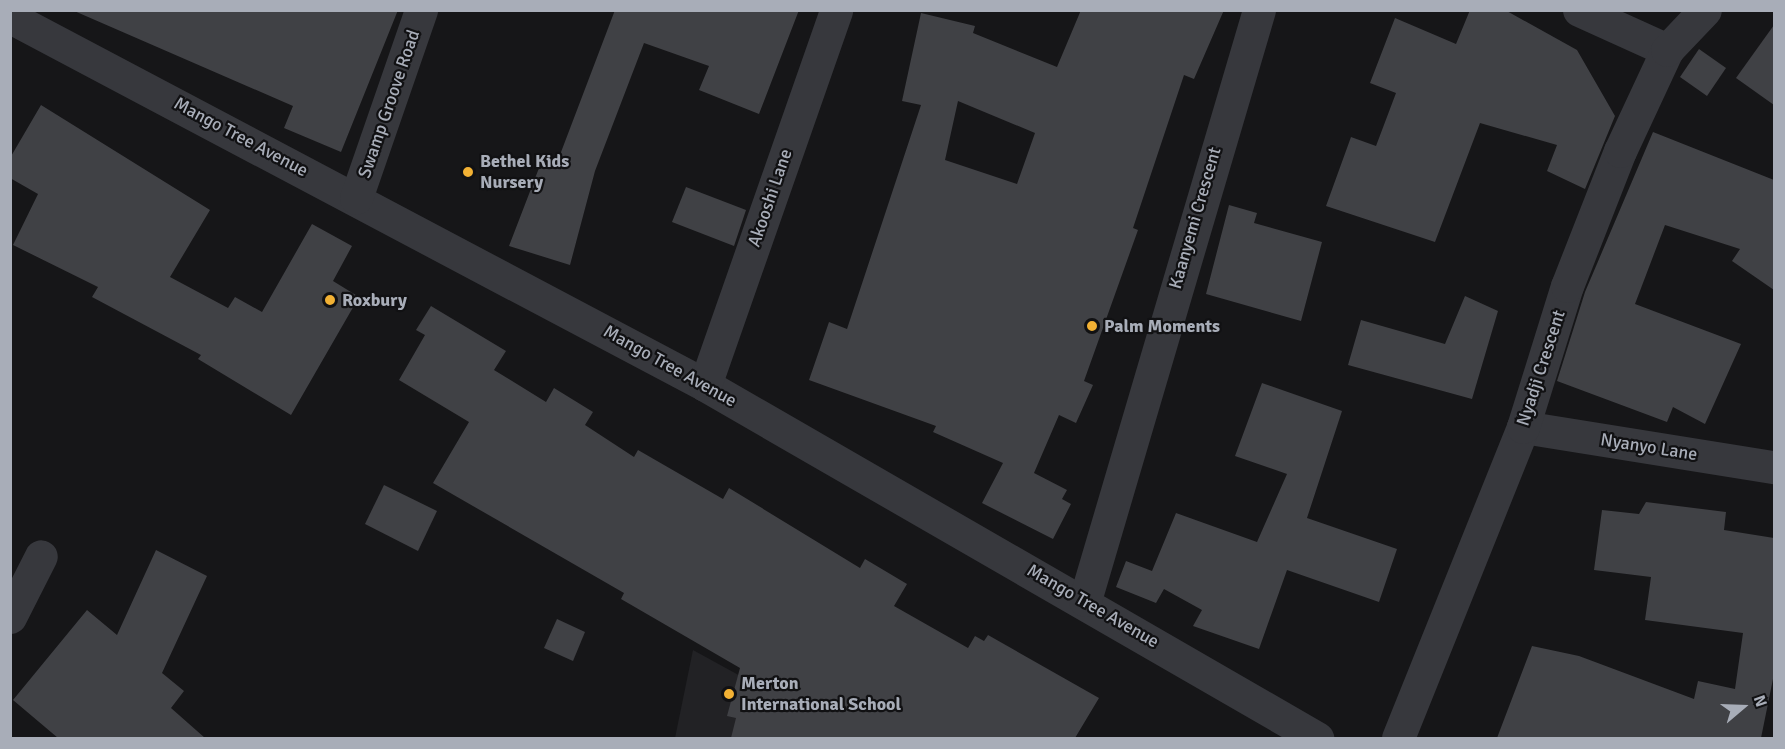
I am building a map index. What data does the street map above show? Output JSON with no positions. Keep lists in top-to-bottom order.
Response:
{
  "streets": {
    "street": [
      "Swamp Groove Road",
      "Mango Tree Avenue",
      "Akooshi Lane",
      "Kaanyemi Crescent",
      "Nyadji Crescent",
      "Nyanyo Lane"
    ]
  },
  "crossings": [
    ["Swamp Groove Road", "Mango Tree Avenue"],
    ["Mango Tree Avenue", "Akooshi Lane"],
    ["Mango Tree Avenue", "Kaanyemi Crescent"],
    ["Nyadji Crescent", "Nyanyo Lane"]
  ],
  "places": [
    "Bethel Kids Nursery",
    "Roxbury",
    "Palm Moments",
    "Merton International School"
  ],
  "north": "right"
}
